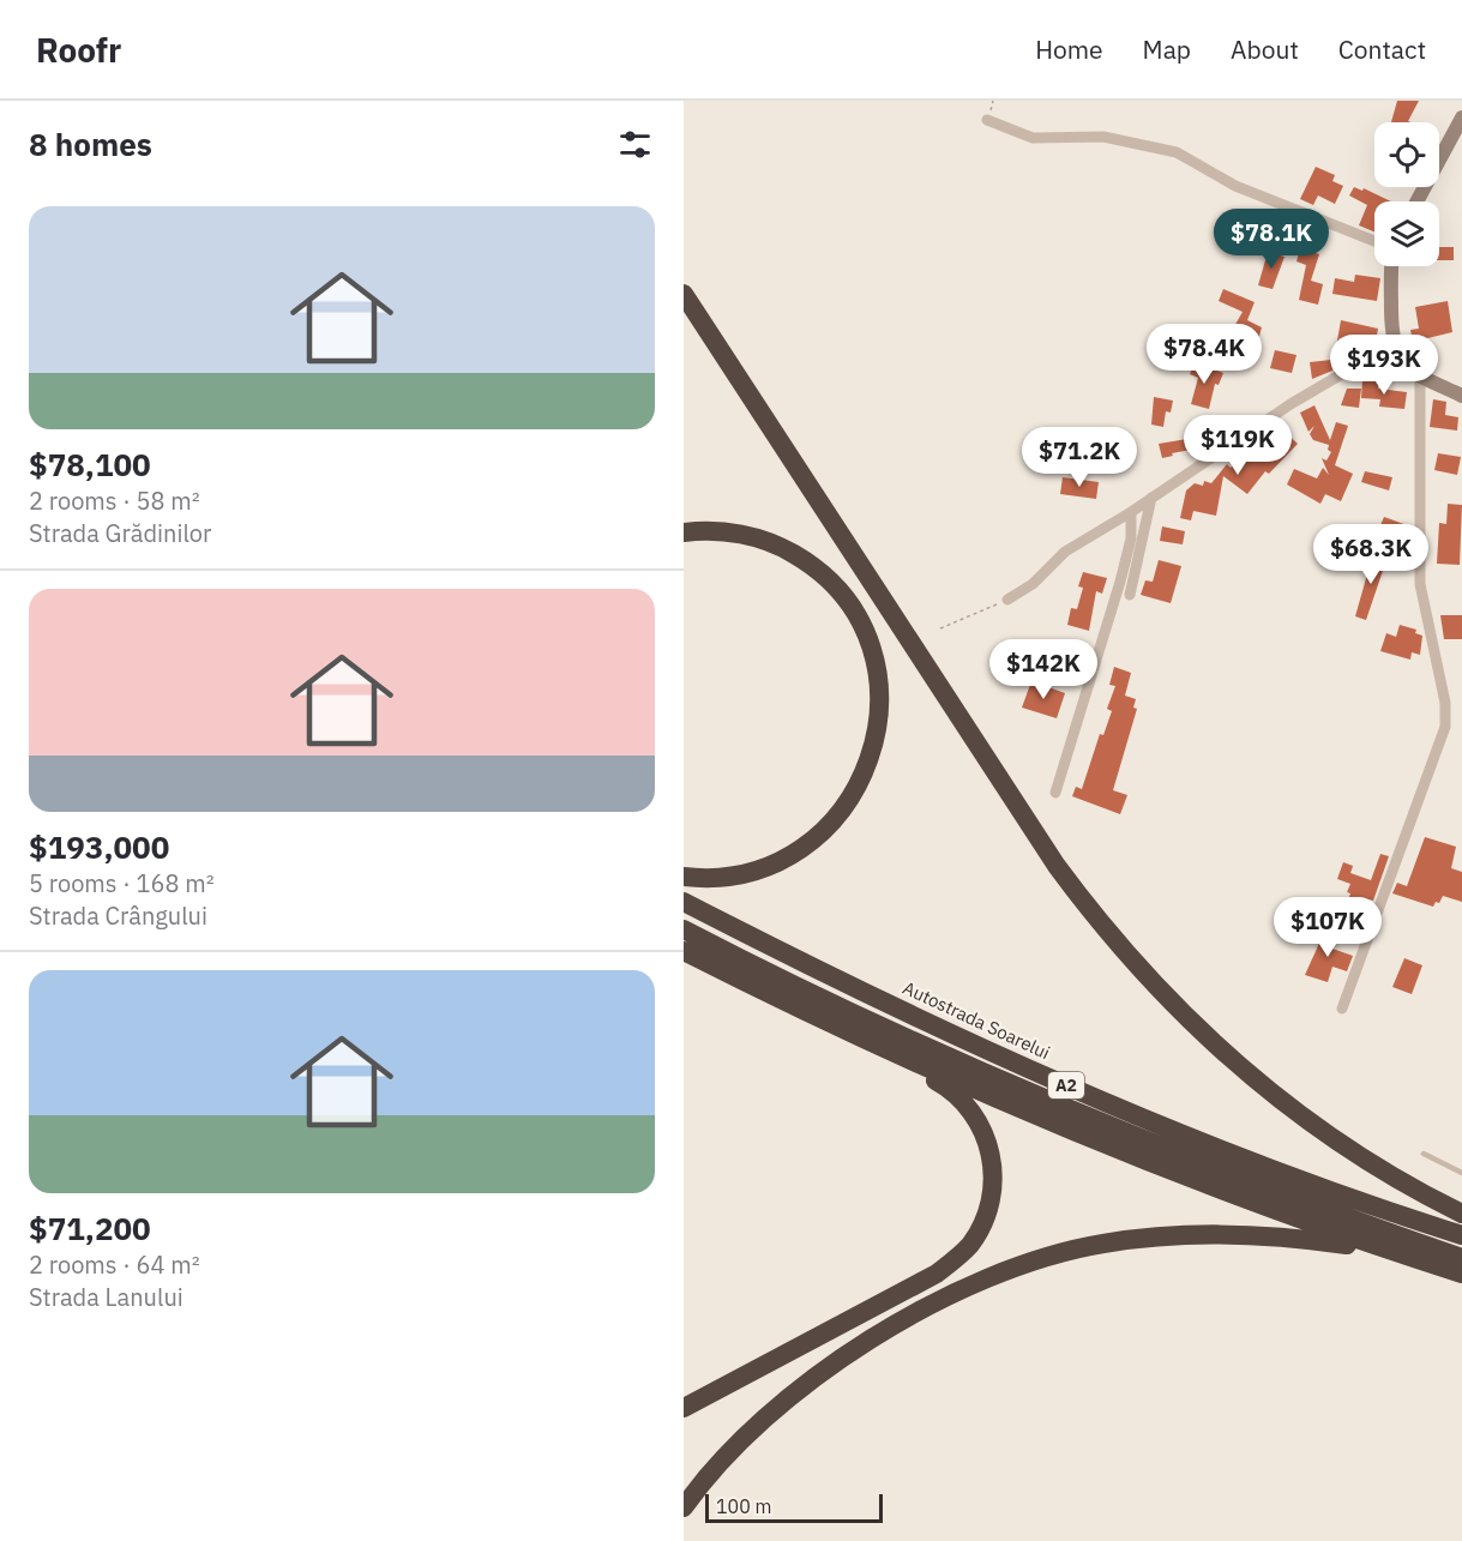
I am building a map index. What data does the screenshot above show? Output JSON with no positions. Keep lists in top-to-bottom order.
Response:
{
  "streets": {
    "highway": ["Autostrada Soarelui", "A2"]
  },
  "scale_bar": "100 m",
  "page": {
    "header": "Roofr",
    "nav": [
      "Home",
      "Map",
      "About",
      "Contact"
    ],
    "heading": "8 homes",
    "list": [
      {
        "name": "$78,100",
        "note": "2 rooms · 58 m² · Strada Grădinilor"
      },
      {
        "name": "$193,000",
        "note": "5 rooms · 168 m² · Strada Crângului"
      },
      {
        "name": "$71,200",
        "note": "2 rooms · 64 m² · Strada Lanului"
      }
    ],
    "price": [
      "$78.1K",
      "$78.4K",
      "$193K",
      "$119K",
      "$71.2K",
      "$68.3K",
      "$142K",
      "$107K"
    ],
    "scale": "100 m"
  }
}
